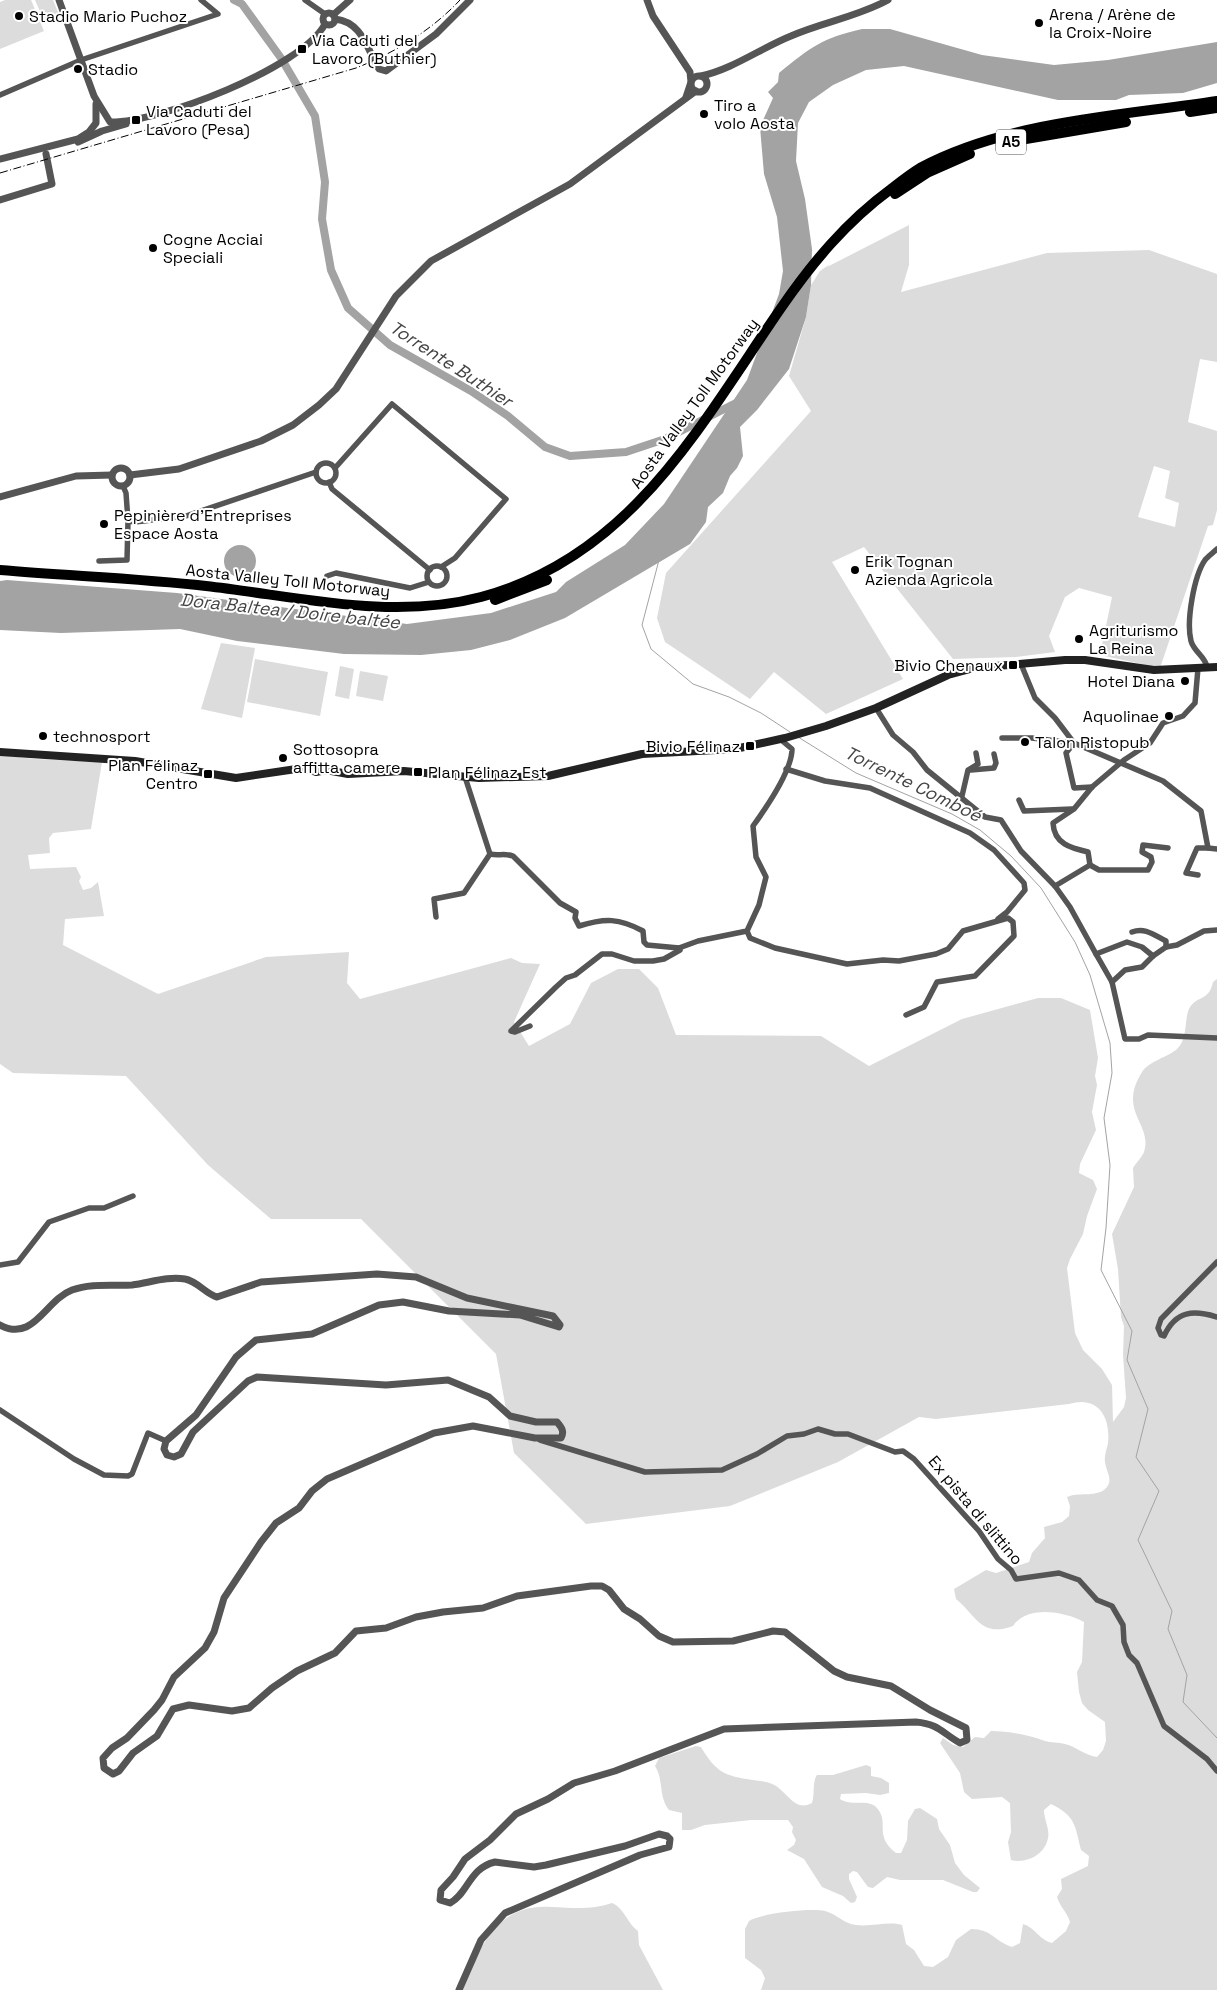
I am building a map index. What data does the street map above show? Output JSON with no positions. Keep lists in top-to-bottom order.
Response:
{
  "streets": {
    "highway": ["A5", "Aosta Valley Toll Motorway"],
    "street": ["Ex pista di slittino"]
  },
  "water": ["Torrente Buthier", "Dora Baltea / Doire baltée", "Torrente Comboé"],
  "places": {
    "other": [
      "Stadio Mario Puchoz",
      "Arena / Arène de la Croix-Noire",
      "Stadio",
      "Tiro a volo Aosta",
      "Cogne Acciai Speciali",
      "Pepinière d'Entreprises Espace Aosta",
      "Erik Tognan Azienda Agricola",
      "Agriturismo La Reina",
      "Hotel Diana",
      "Aquolinae",
      "technosport",
      "Talon Ristopub",
      "Sottosopra affitta camere"
    ],
    "transit": [
      "Via Caduti del Lavoro (Buthier)",
      "Via Caduti del Lavoro (Pesa)",
      "Bivio Chenaux",
      "Bivio Félinaz",
      "Plan Félinaz Est",
      "Plan Félinaz Centro"
    ]
  }
}
